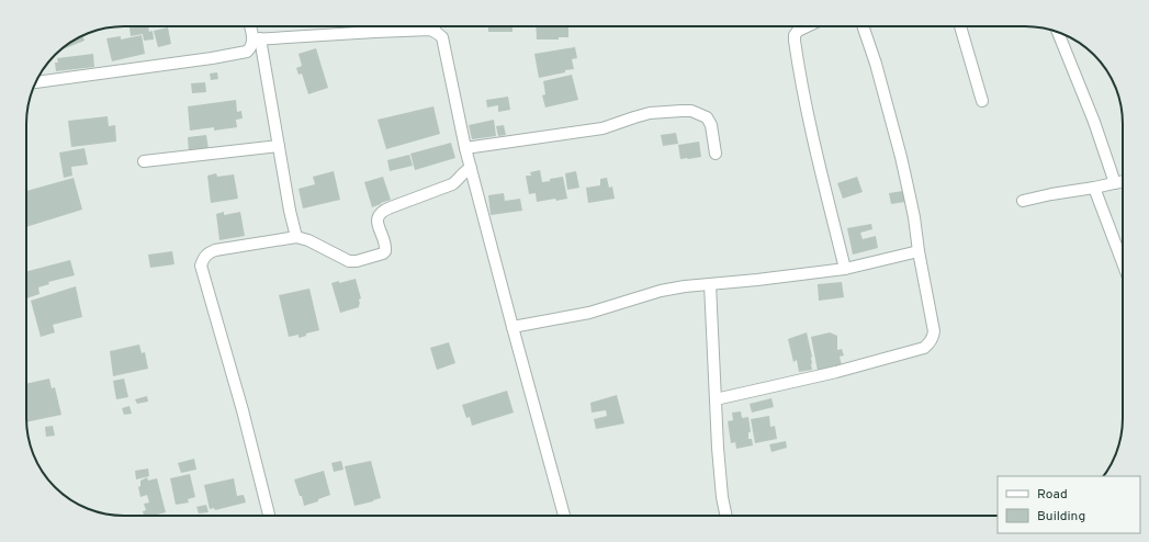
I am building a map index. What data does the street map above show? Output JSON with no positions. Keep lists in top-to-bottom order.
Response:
{
  "legend": ["Road", "Building"]
}
